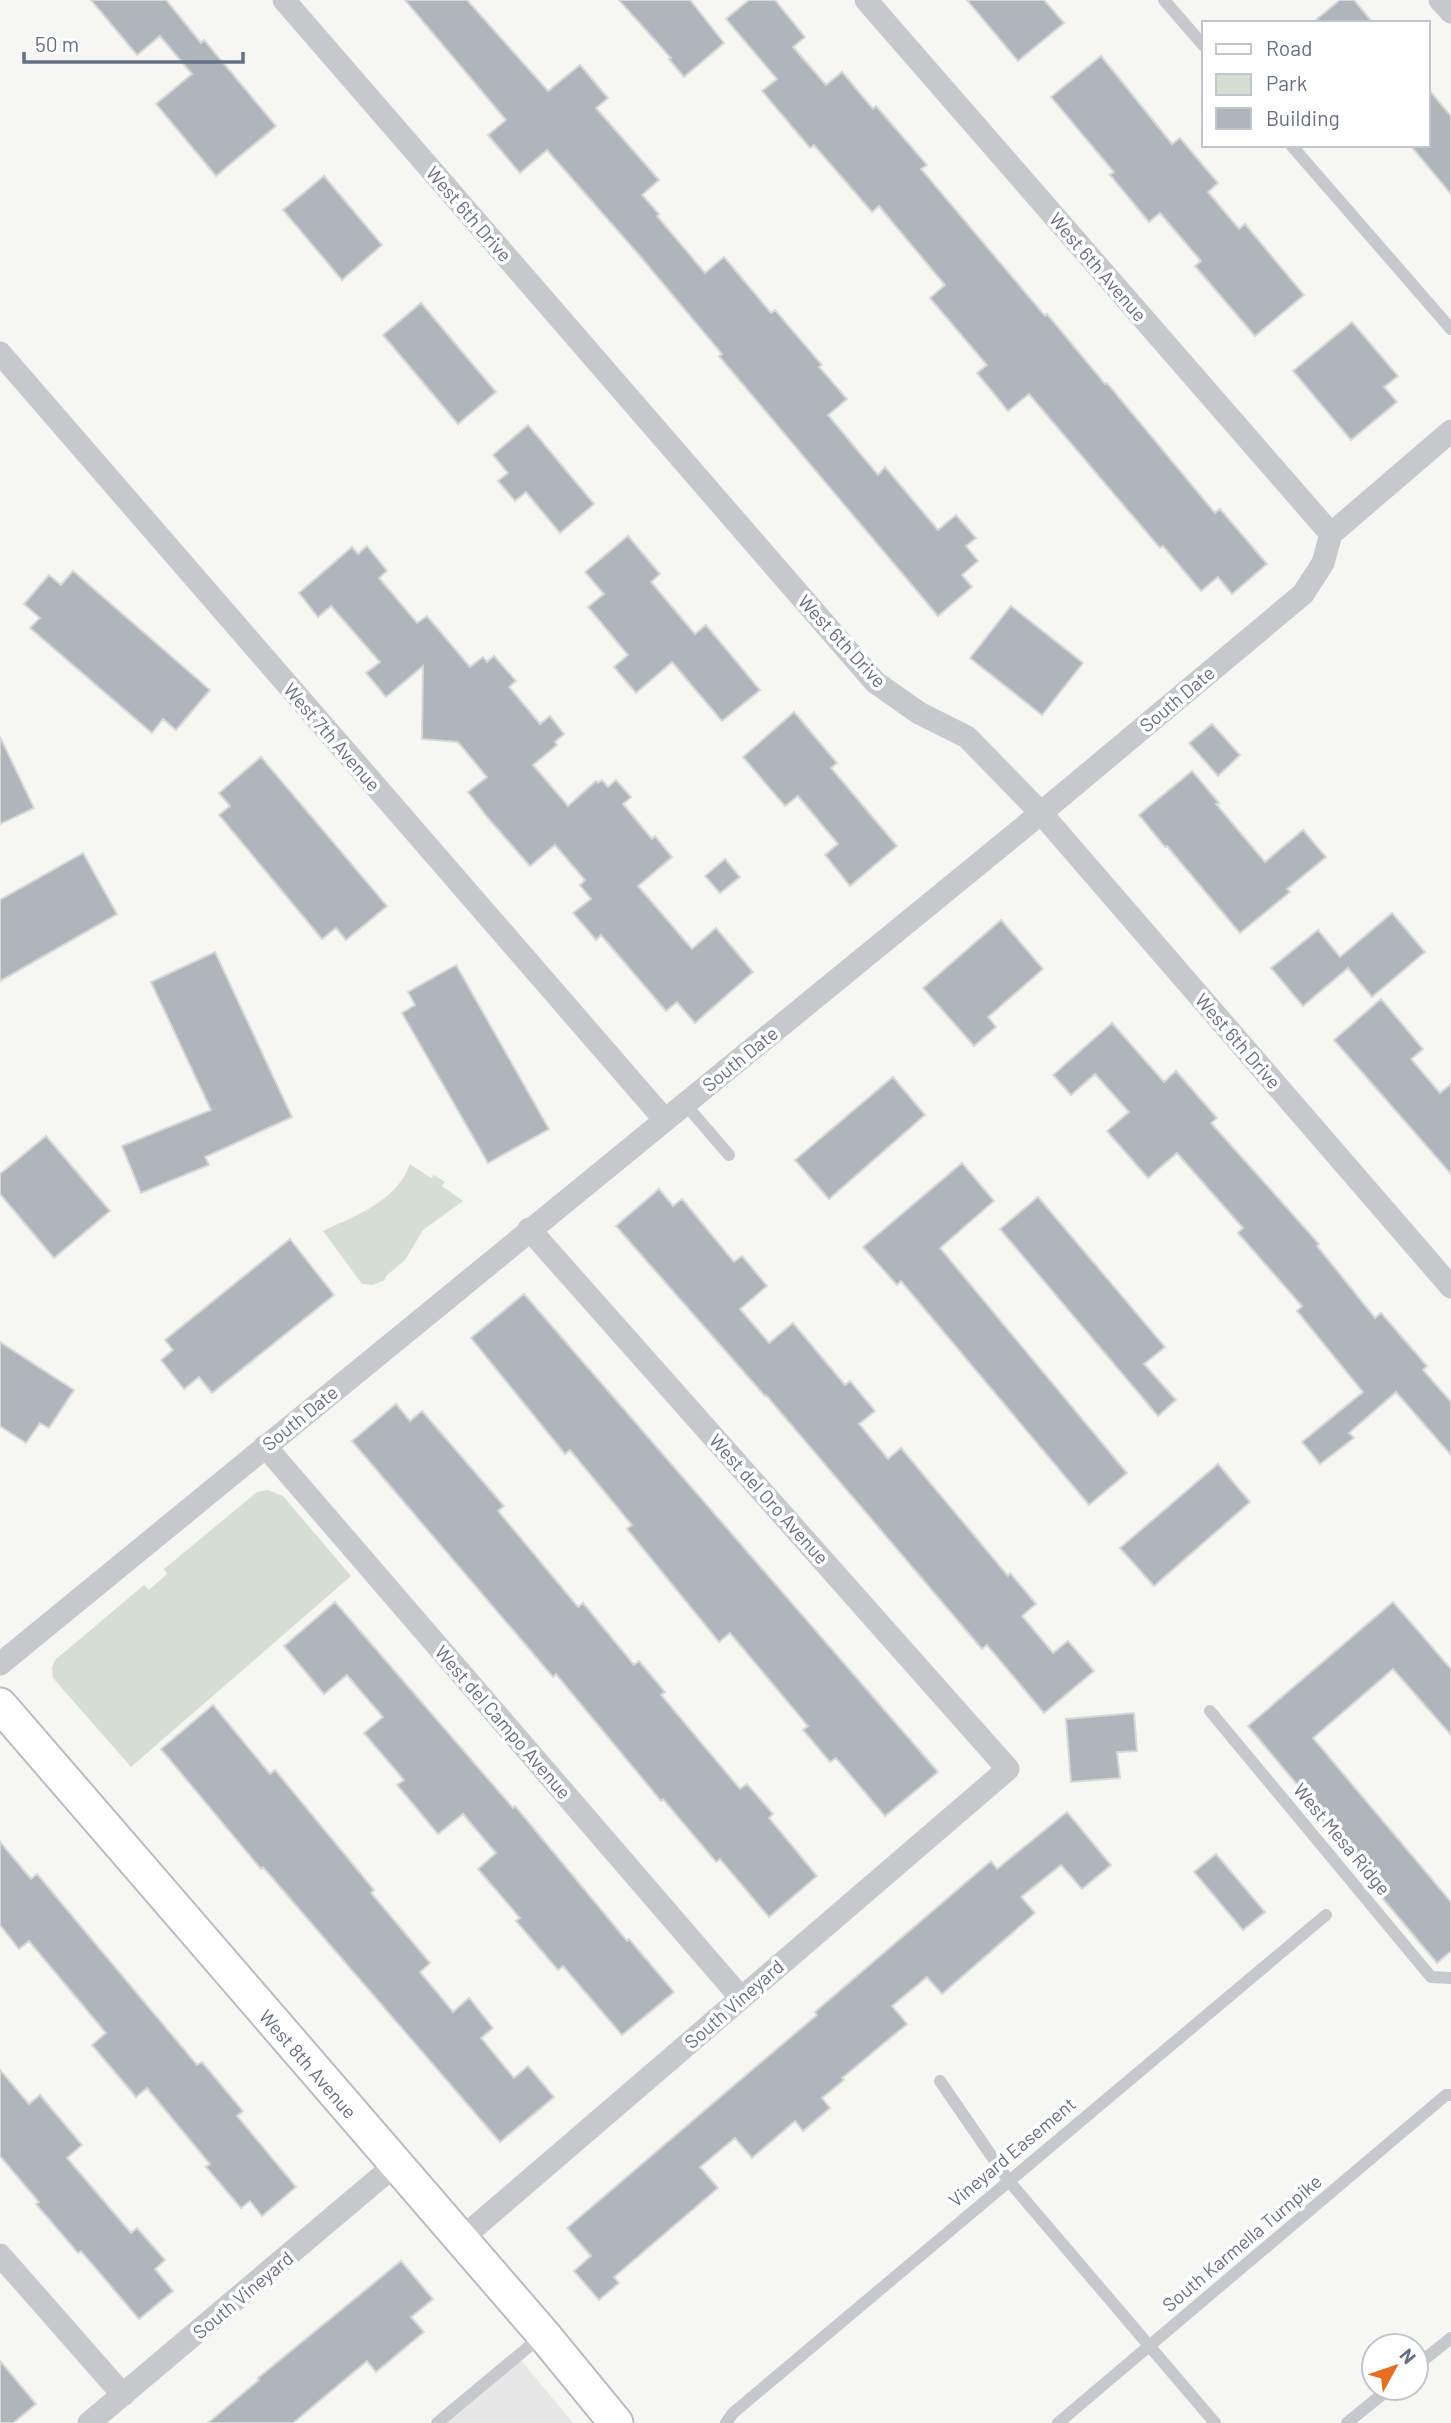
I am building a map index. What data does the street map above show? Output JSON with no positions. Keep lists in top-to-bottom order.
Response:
{
  "streets": {
    "street": [
      "West 6th Drive",
      "West 6th Avenue",
      "South Date",
      "West 7th Avenue",
      "West del Oro Avenue",
      "West del Campo Avenue",
      "South Vineyard",
      "West 8th Avenue"
    ],
    "lane": ["West Mesa Ridge", "Vineyard Easement", "South Karmella Turnpike"]
  },
  "crossings": [
    ["West 6th Drive", "South Date"],
    ["West 6th Avenue", "South Date"],
    ["South Date", "West 7th Avenue"],
    ["South Date", "West del Oro Avenue"],
    ["South Date", "West del Campo Avenue"],
    ["West del Oro Avenue", "South Vineyard"],
    ["West del Campo Avenue", "South Vineyard"],
    ["South Vineyard", "West 8th Avenue"]
  ],
  "legend": ["Road", "Park", "Building"],
  "scale_bar": "50 m",
  "north": "top right"
}
